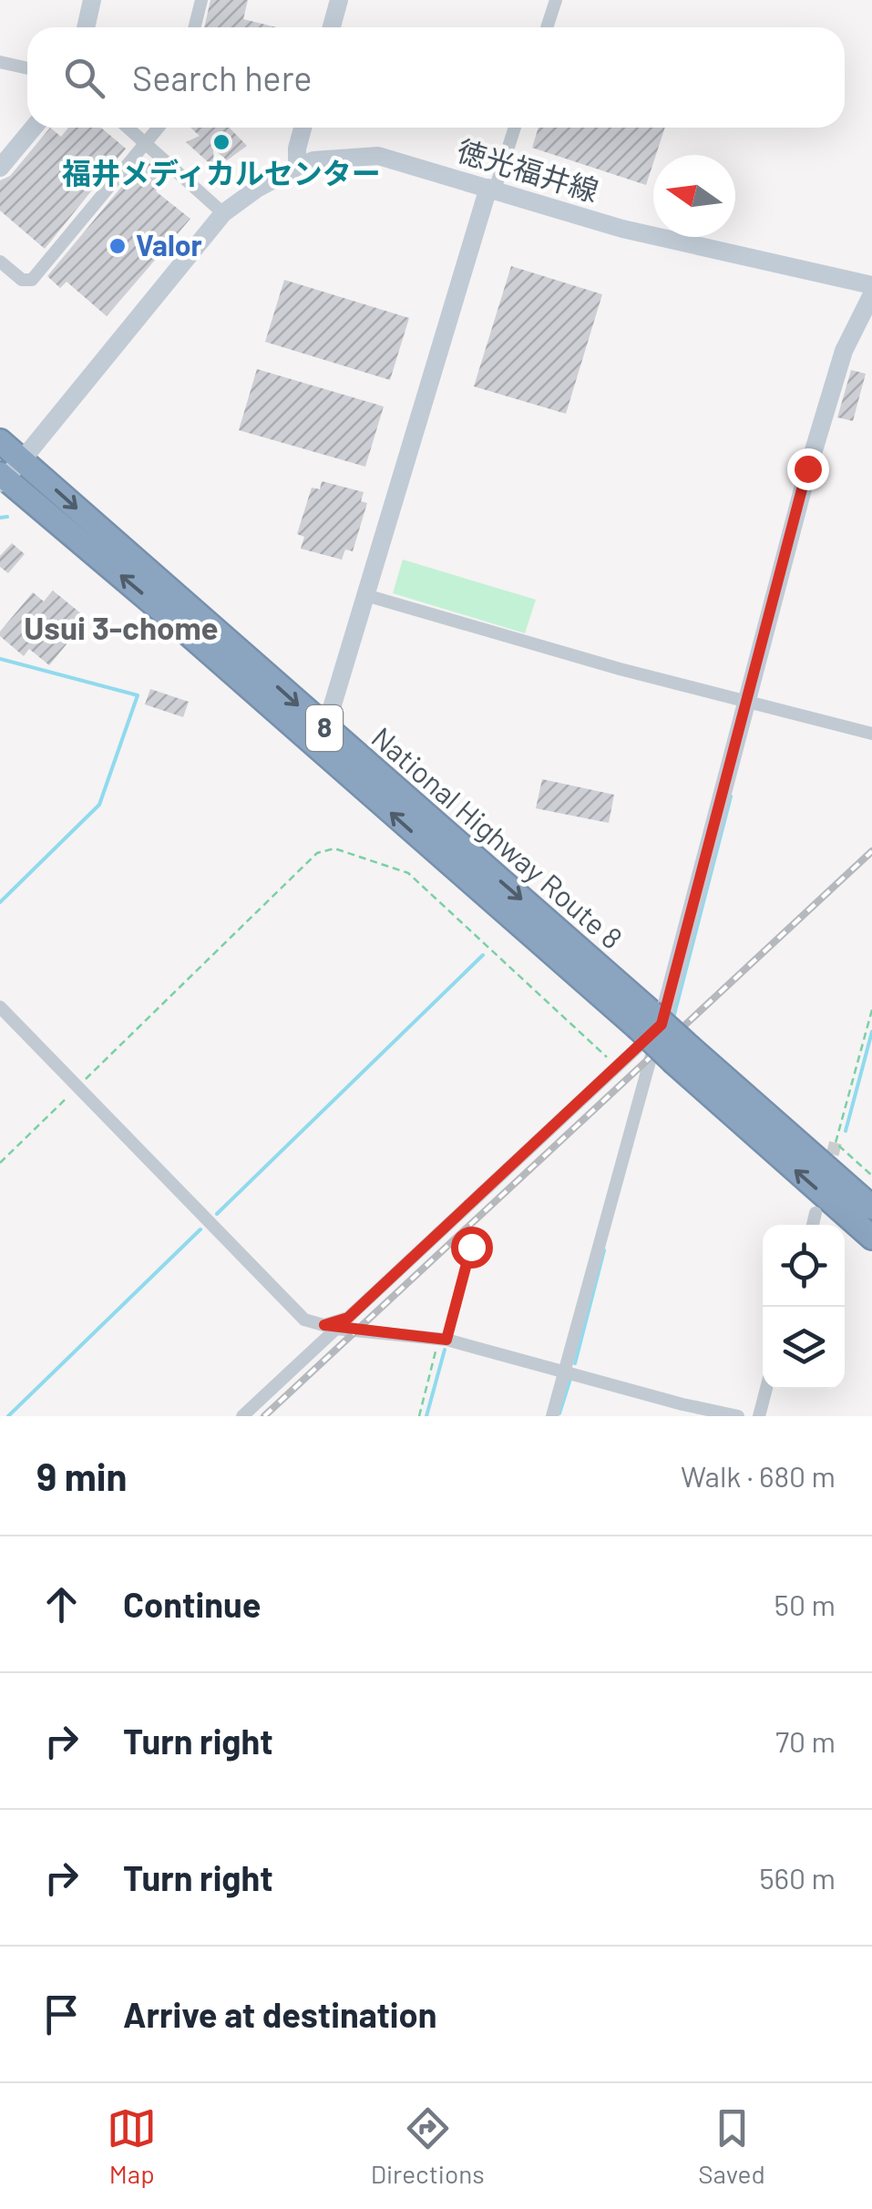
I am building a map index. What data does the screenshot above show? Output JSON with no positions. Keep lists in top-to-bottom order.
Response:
{
  "streets": {
    "highway": ["8", "National Highway Route 8"],
    "street": ["徳光福井線"]
  },
  "crossings": [
    ["徳光福井線", "National Highway Route 8"]
  ],
  "districts": ["Usui 3-chome"],
  "places": ["福井メディカルセンター", "Valor"],
  "north": "left",
  "page": {
    "search": "Search here",
    "heading": ["9 min", "Walk · 680 m"],
    "list": [
      ["Continue", "50 m"],
      ["Turn right", "70 m"],
      ["Turn right", "560 m"],
      "Arrive at destination"
    ],
    "nav": ["Map", "Directions", "Saved"]
  }
}
